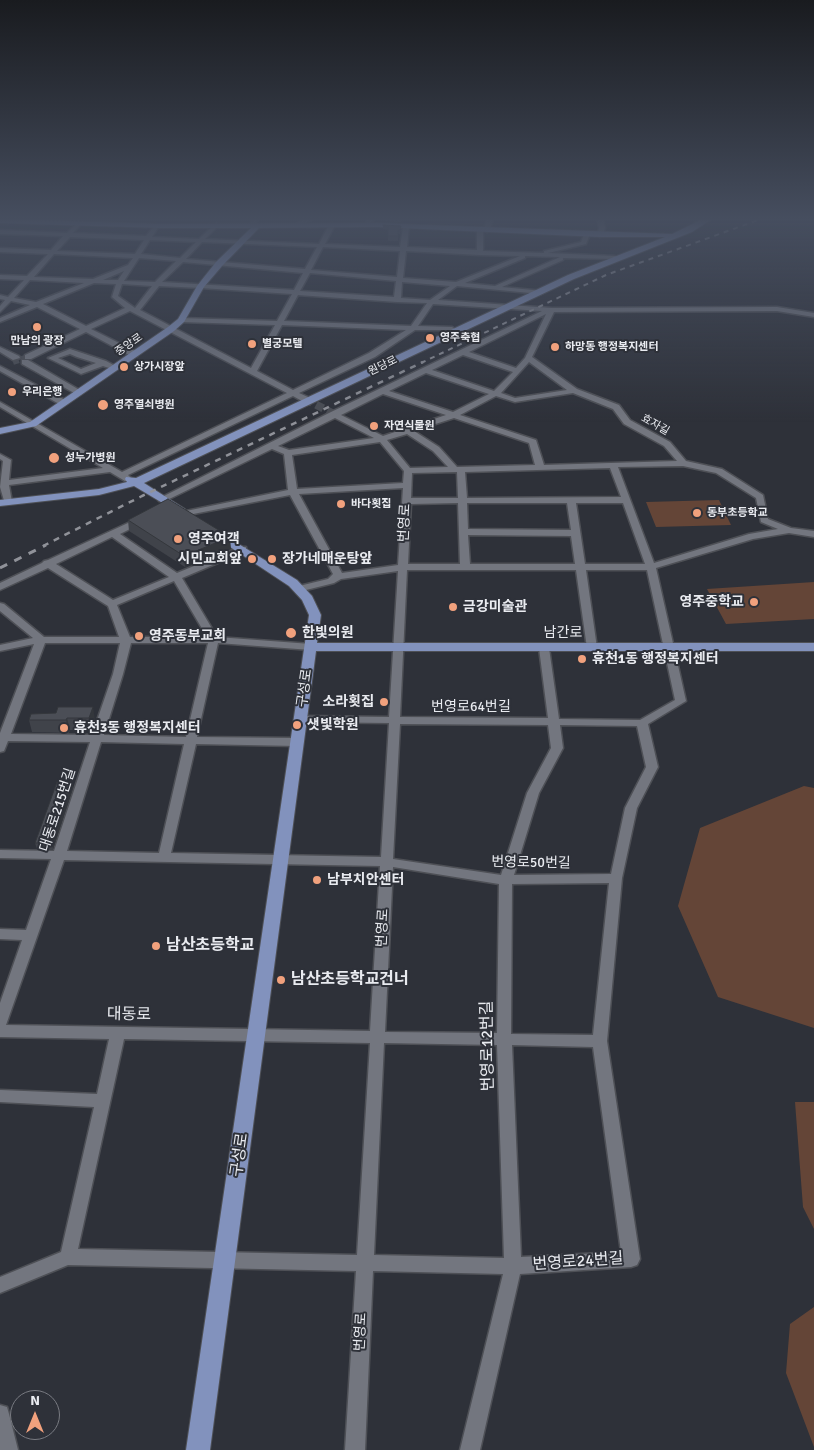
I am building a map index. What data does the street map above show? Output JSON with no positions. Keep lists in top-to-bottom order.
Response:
{
  "streets": {
    "main road": [
      "중앙로",
      "원당로",
      "남간로",
      "구성로"
    ],
    "street": [
      "효자길",
      "번영로",
      "번영로64번길",
      "대동로215번길",
      "번영로50번길",
      "대동로",
      "번영로12번길",
      "번영로24번길"
    ]
  },
  "crossings": [
    ["중앙로", "구성로"],
    ["원당로", "구성로"],
    ["번영로", "남간로"],
    ["번영로", "번영로64번길"],
    ["번영로", "번영로50번길"],
    ["번영로", "대동로"],
    ["번영로", "번영로24번길"],
    ["남간로", "구성로"],
    ["남간로", "번영로12번길"],
    ["구성로", "번영로64번길"],
    ["구성로", "대동로"],
    ["구성로", "번영로24번길"],
    ["번영로64번길", "번영로12번길"],
    ["번영로50번길", "번영로12번길"],
    ["대동로", "번영로12번길"],
    ["대동로", "번영로24번길"],
    ["번영로12번길", "번영로24번길"]
  ],
  "places": [
    "만남의 광장",
    "영주축협",
    "별궁모텔",
    "하망동 행정복지센터",
    "상가시장앞",
    "우리은행",
    "영주열쇠병원",
    "자연식물원",
    "성누가병원",
    "바다횟집",
    "동부초등학교",
    "영주여객",
    "시민교회앞",
    "장가네매운탕앞",
    "영주중학교",
    "금강미술관",
    "한빛의원",
    "영주동부교회",
    "휴천1동 행정복지센터",
    "소라횟집",
    "샛빛학원",
    "휴천3동 행정복지센터",
    "남부치안센터",
    "남산초등학교",
    "남산초등학교건너"
  ],
  "north": "top"
}
